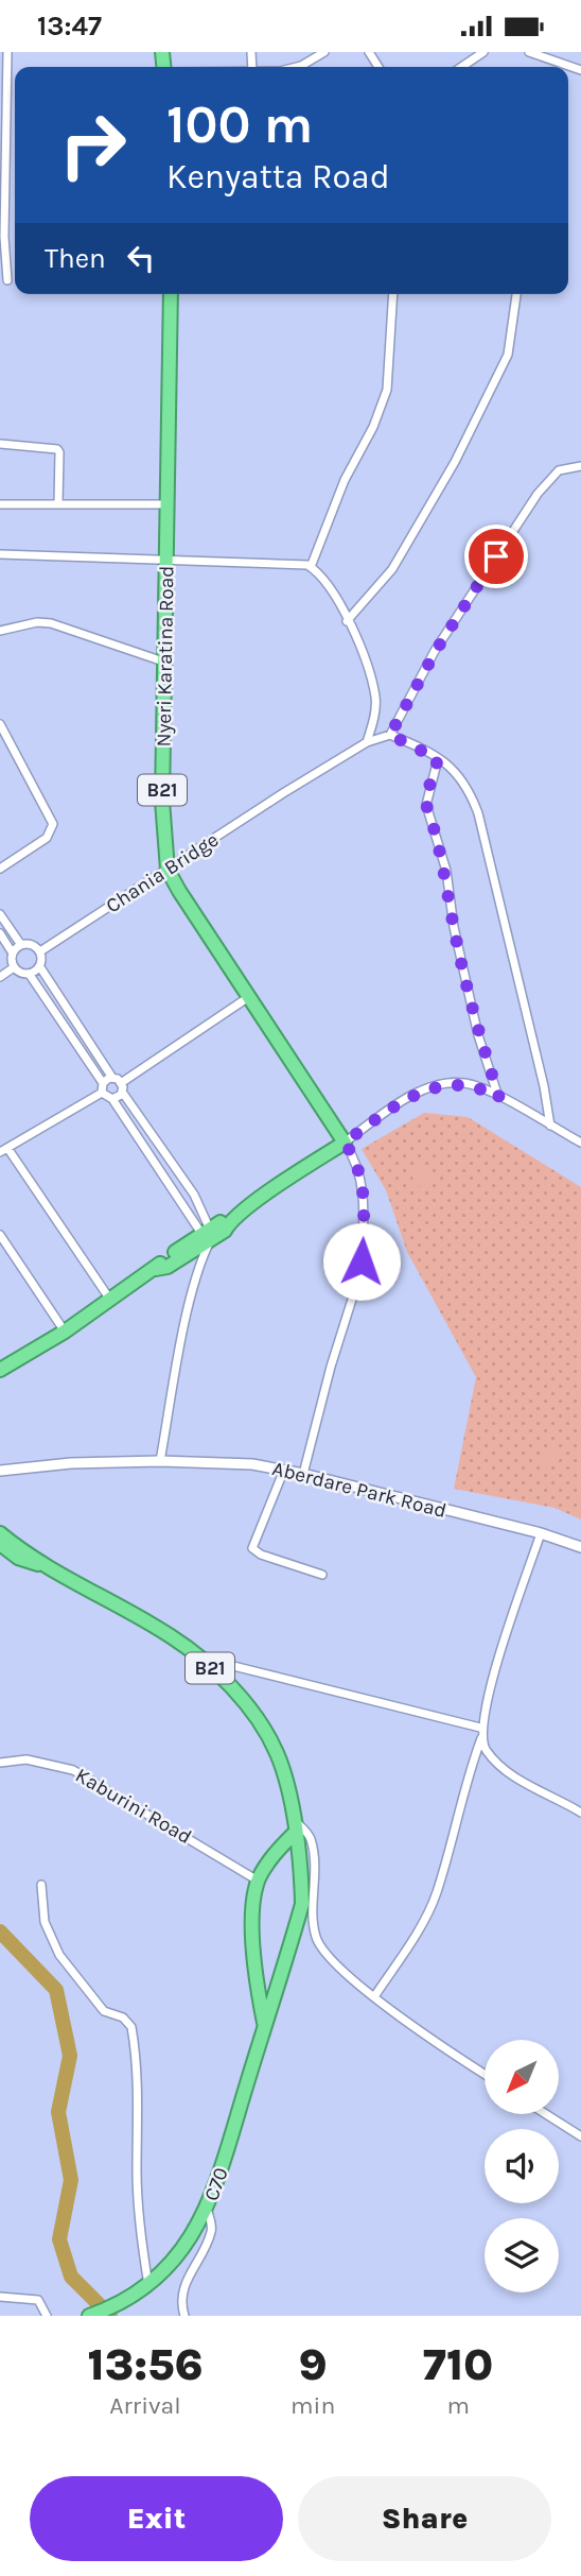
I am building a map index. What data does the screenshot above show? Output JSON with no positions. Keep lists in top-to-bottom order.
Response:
{
  "streets": {
    "highway": ["Nyeri Karatina Road", "B21", "C70"],
    "street": ["Chania Bridge", "Aberdare Park Road", "Kaburini Road"]
  },
  "crossings": [
    ["Nyeri Karatina Road", "Chania Bridge"],
    ["B21", "Kaburini Road"],
    ["B21", "C70"]
  ],
  "north": "bottom left",
  "page": {
    "status": "13:47",
    "turn": ["100 m", "Kenyatta Road"],
    "then": "Then",
    "eta": [
      "13:56",
      "Arrival",
      "9",
      "min",
      "710",
      "m"
    ],
    "buttons": ["Exit", "Share"]
  }
}
